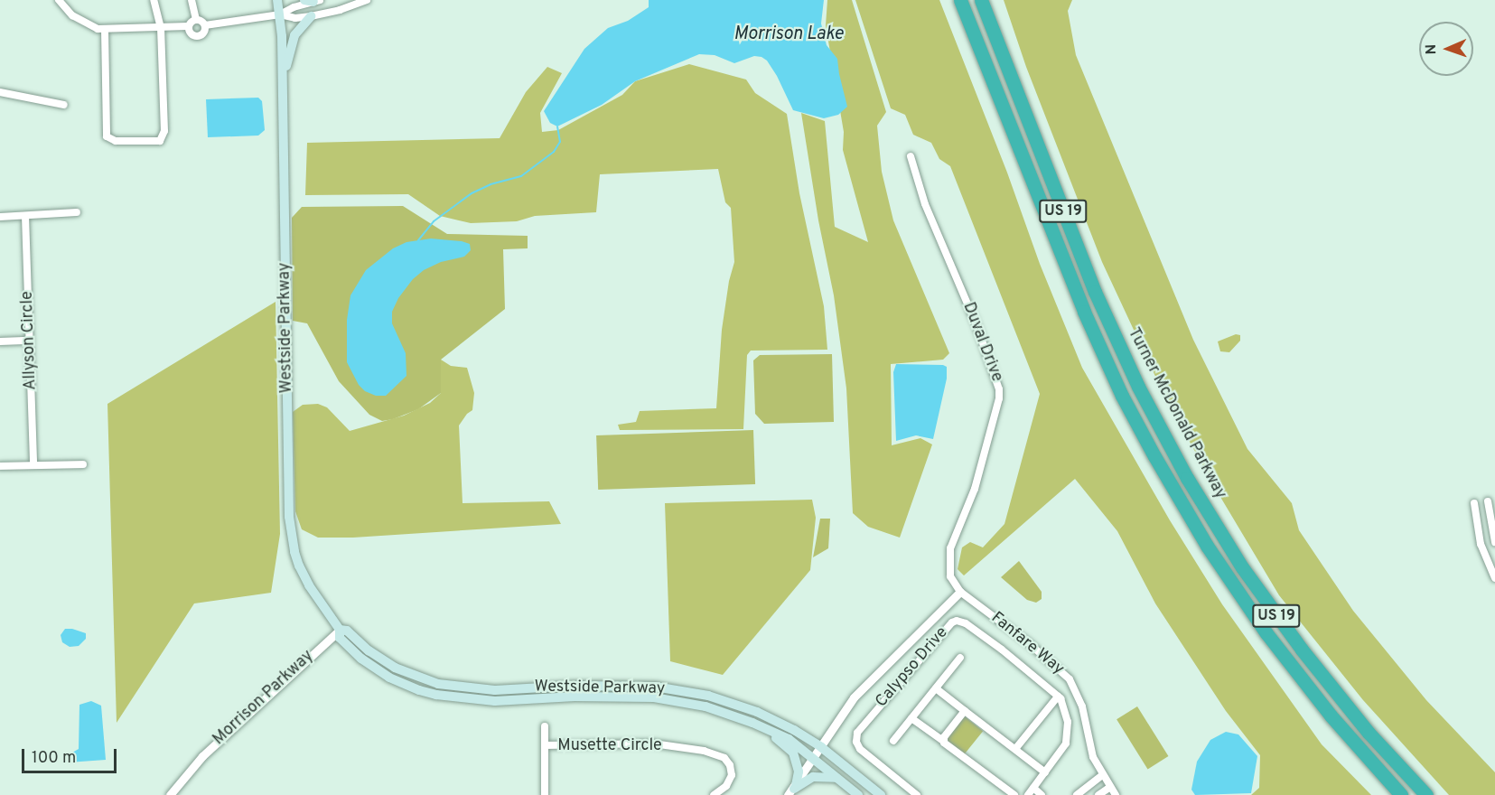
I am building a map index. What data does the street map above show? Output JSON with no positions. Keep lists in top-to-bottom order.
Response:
{
  "streets": {
    "highway": ["US 19", "Turner McDonald Parkway"],
    "main road": ["Westside Parkway"],
    "street": [
      "Allyson Circle",
      "Duval Drive",
      "Fanfare Way",
      "Calypso Drive",
      "Morrison Parkway",
      "Musette Circle"
    ]
  },
  "crossings": [
    ["Westside Parkway", "Morrison Parkway"],
    ["Duval Drive", "Fanfare Way"]
  ],
  "water": ["Morrison Lake"],
  "scale_bar": "100 m",
  "north": "left"
}
